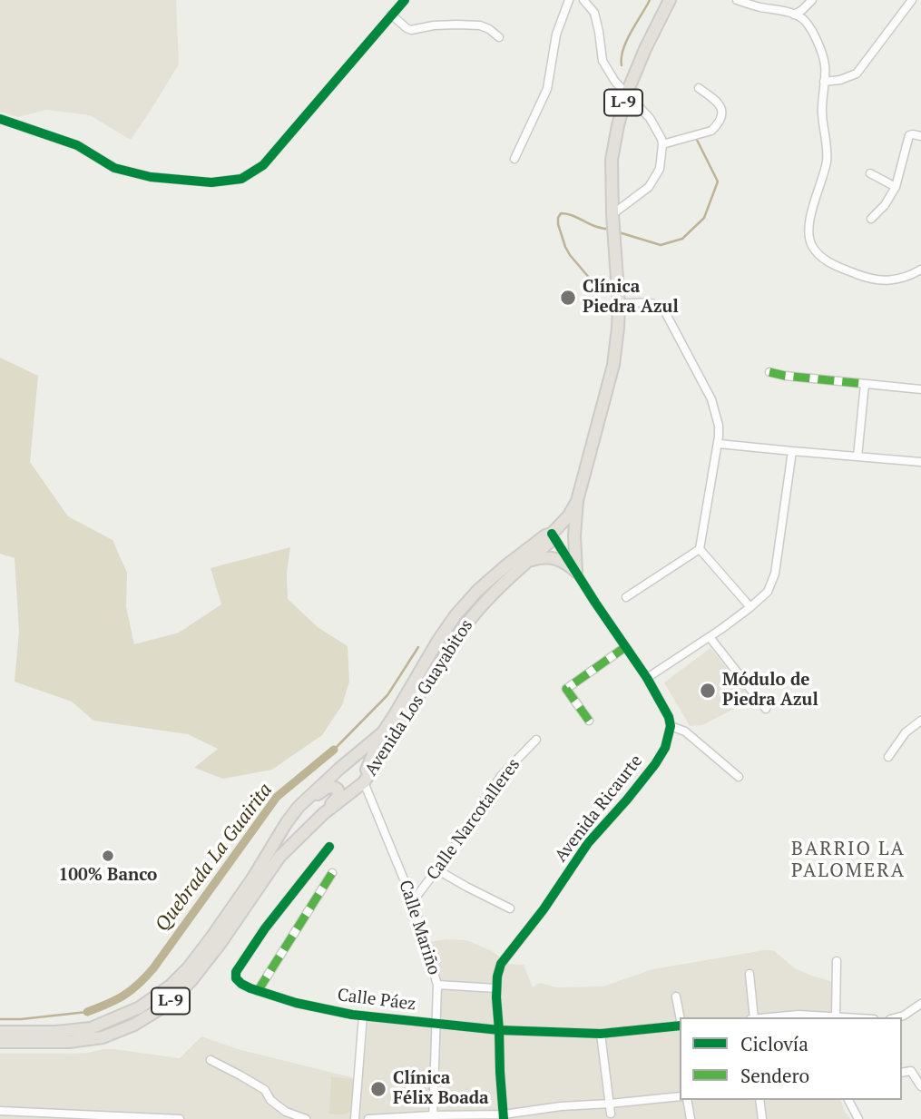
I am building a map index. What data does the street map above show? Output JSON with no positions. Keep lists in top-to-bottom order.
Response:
{
  "streets": {
    "main road": ["L-9", "Avenida Los Guayabitos"],
    "street": [
      "Avenida Ricaurte",
      "Calle Narcotalleres",
      "Calle Mariño",
      "Calle Páez"
    ]
  },
  "crossings": [
    ["L-9", "Avenida Los Guayabitos"],
    ["Avenida Los Guayabitos", "Calle Mariño"],
    ["Avenida Ricaurte", "Calle Páez"],
    ["Calle Narcotalleres", "Calle Mariño"],
    ["Calle Mariño", "Calle Páez"]
  ],
  "districts": ["BARRIO LA PALOMERA"],
  "water": ["Quebrada La Guairita"],
  "places": [
    "Clínica Piedra Azul",
    "Módulo de Piedra Azul",
    "100% Banco",
    "Clínica Félix Boada"
  ],
  "legend": ["Ciclovía", "Sendero"]
}
